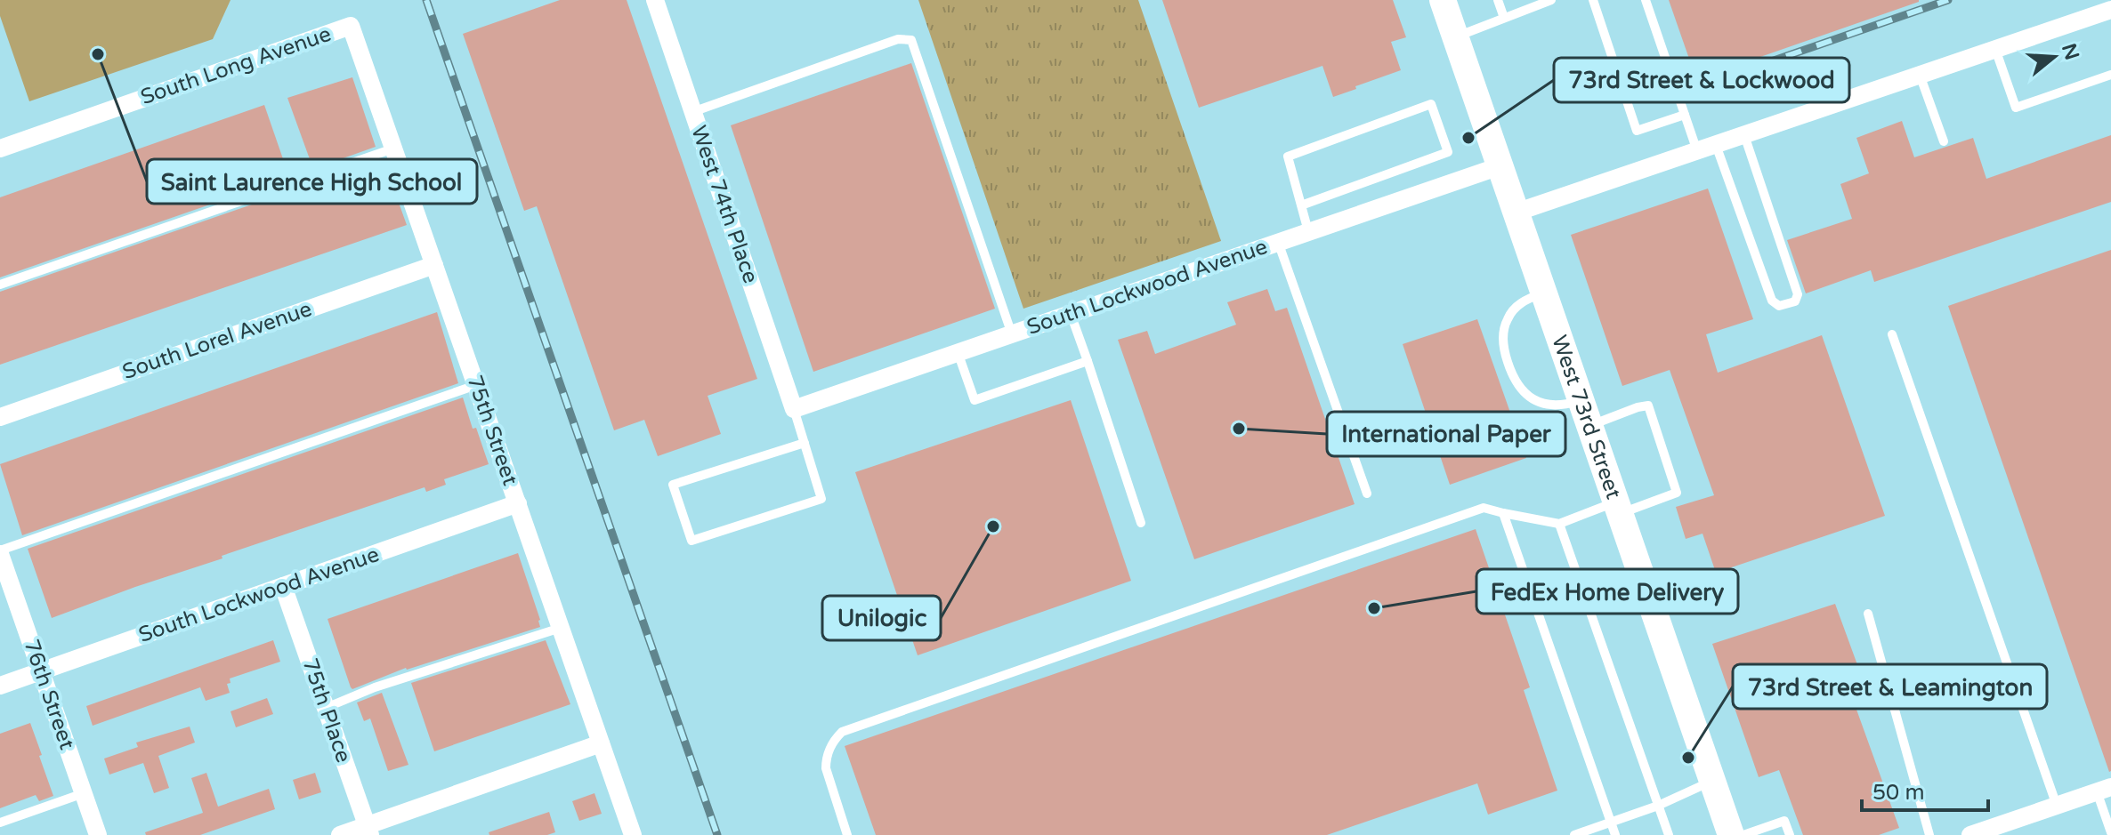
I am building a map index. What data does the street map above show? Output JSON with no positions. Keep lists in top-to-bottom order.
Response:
{
  "streets": {
    "street": [
      "South Long Avenue",
      "West 74th Place",
      "South Lockwood Avenue",
      "South Lorel Avenue",
      "West 73rd Street",
      "75th Street",
      "76th Street",
      "75th Place"
    ]
  },
  "crossings": [
    ["South Long Avenue", "75th Street"],
    ["West 74th Place", "South Lockwood Avenue"],
    ["South Lockwood Avenue", "West 73rd Street"],
    ["South Lockwood Avenue", "75th Street"],
    ["South Lockwood Avenue", "76th Street"],
    ["South Lockwood Avenue", "75th Place"],
    ["South Lorel Avenue", "75th Street"]
  ],
  "places": [
    "Saint Laurence High School",
    "73rd Street & Lockwood",
    "International Paper",
    "Unilogic",
    "FedEx Home Delivery",
    "73rd Street & Leamington"
  ],
  "scale_bar": "50 m",
  "north": "right"
}
